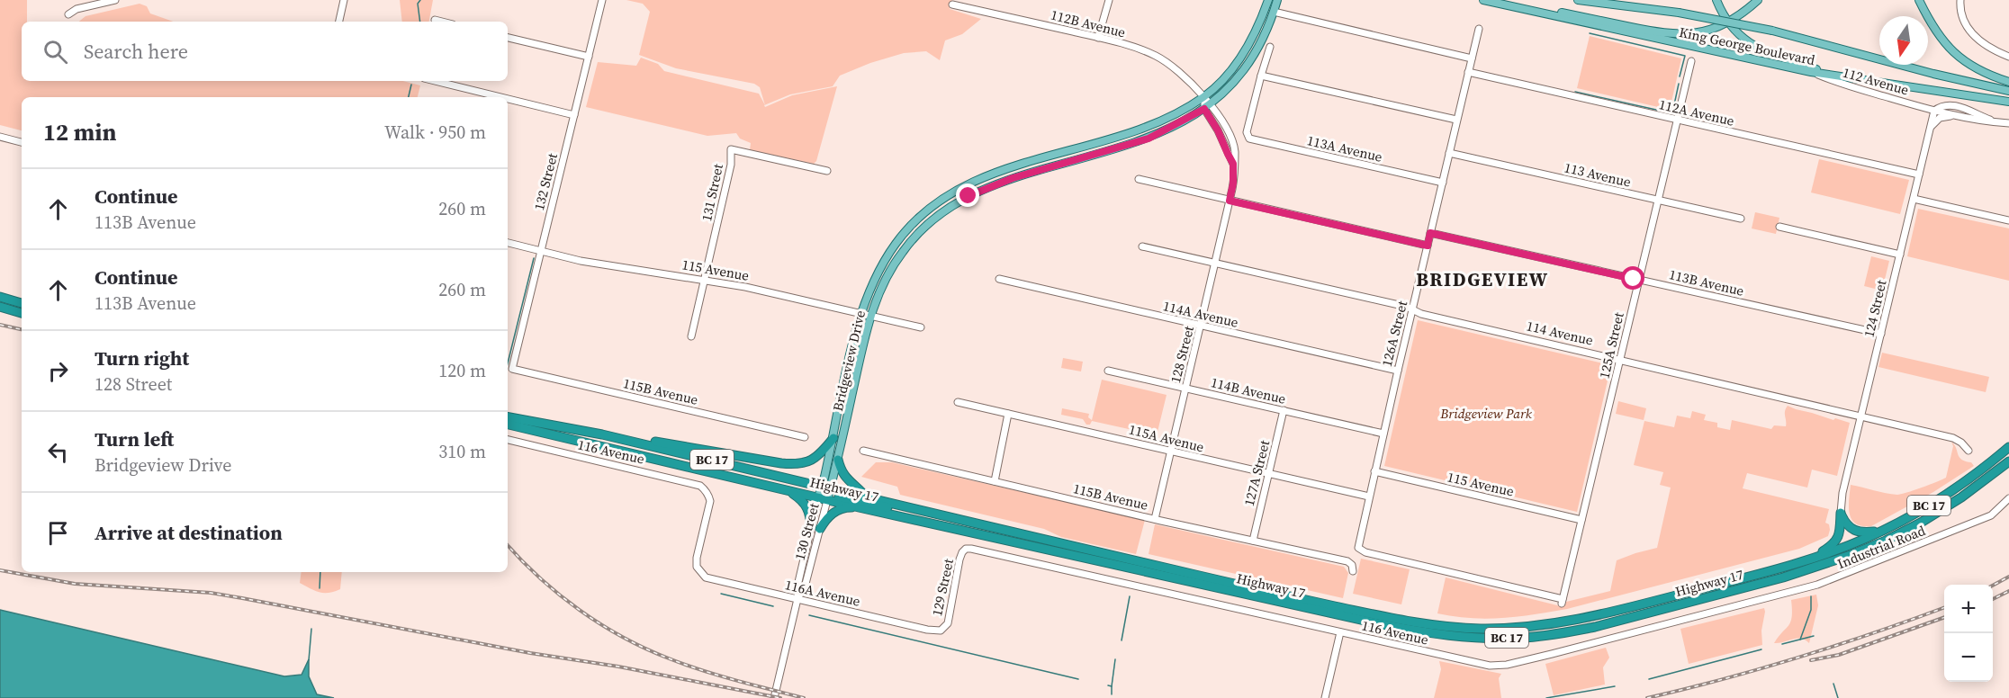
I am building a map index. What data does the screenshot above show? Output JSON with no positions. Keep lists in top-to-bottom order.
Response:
{
  "streets": {
    "highway": ["BC 17", "Highway 17"],
    "main road": ["King George Boulevard", "Bridgeview Drive"],
    "street": [
      "112B Avenue",
      "112 Avenue",
      "112A Avenue",
      "113A Avenue",
      "113 Avenue",
      "132 Street",
      "131 Street",
      "115 Avenue",
      "113B Avenue",
      "124 Street",
      "114A Avenue",
      "114 Avenue",
      "126A Street",
      "125A Street",
      "128 Street",
      "114B Avenue",
      "115B Avenue",
      "115A Avenue",
      "116 Avenue",
      "127A Street",
      "130 Street",
      "Industrial Road",
      "129 Street",
      "116A Avenue"
    ]
  },
  "crossings": [
    ["112B Avenue", "128 Street"],
    ["112B Avenue", "Bridgeview Drive"],
    ["King George Boulevard", "112 Avenue"],
    ["112 Avenue", "124 Street"],
    ["112A Avenue", "124 Street"],
    ["112A Avenue", "126A Street"],
    ["112A Avenue", "125A Street"],
    ["113A Avenue", "126A Street"],
    ["113 Avenue", "126A Street"],
    ["113 Avenue", "125A Street"],
    ["132 Street", "115 Avenue"],
    ["132 Street", "115B Avenue"],
    ["131 Street", "115 Avenue"],
    ["115 Avenue", "126A Street"],
    ["115 Avenue", "125A Street"],
    ["115 Avenue", "Bridgeview Drive"],
    ["113B Avenue", "124 Street"],
    ["113B Avenue", "126A Street"],
    ["113B Avenue", "125A Street"],
    ["124 Street", "114 Avenue"],
    ["114A Avenue", "126A Street"],
    ["114A Avenue", "128 Street"],
    ["114 Avenue", "126A Street"],
    ["114 Avenue", "125A Street"],
    ["114 Avenue", "128 Street"],
    ["126A Street", "125A Street"],
    ["126A Street", "114B Avenue"],
    ["126A Street", "115A Avenue"],
    ["128 Street", "Bridgeview Drive"],
    ["128 Street", "114B Avenue"],
    ["128 Street", "115B Avenue"],
    ["128 Street", "115A Avenue"],
    ["Bridgeview Drive", "Highway 17"],
    ["Bridgeview Drive", "130 Street"],
    ["114B Avenue", "127A Street"],
    ["115B Avenue", "127A Street"],
    ["115A Avenue", "127A Street"],
    ["116 Avenue", "Industrial Road"],
    ["116 Avenue", "129 Street"],
    ["116 Avenue", "116A Avenue"],
    ["BC 17", "Highway 17"],
    ["Highway 17", "130 Street"],
    ["130 Street", "116A Avenue"],
    ["129 Street", "116A Avenue"]
  ],
  "districts": ["BRIDGEVIEW"],
  "parks": ["Bridgeview Park"],
  "north": "bottom",
  "page": {
    "search": "Search here",
    "heading": ["12 min", "Walk · 950 m"],
    "list": [
      ["Continue", "113B Avenue", "260 m"],
      ["Continue", "113B Avenue", "260 m"],
      ["Turn right", "128 Street", "120 m"],
      ["Turn left", "Bridgeview Drive", "310 m"],
      "Arrive at destination"
    ],
    "map_buttons": ["+", "−"]
  }
}
